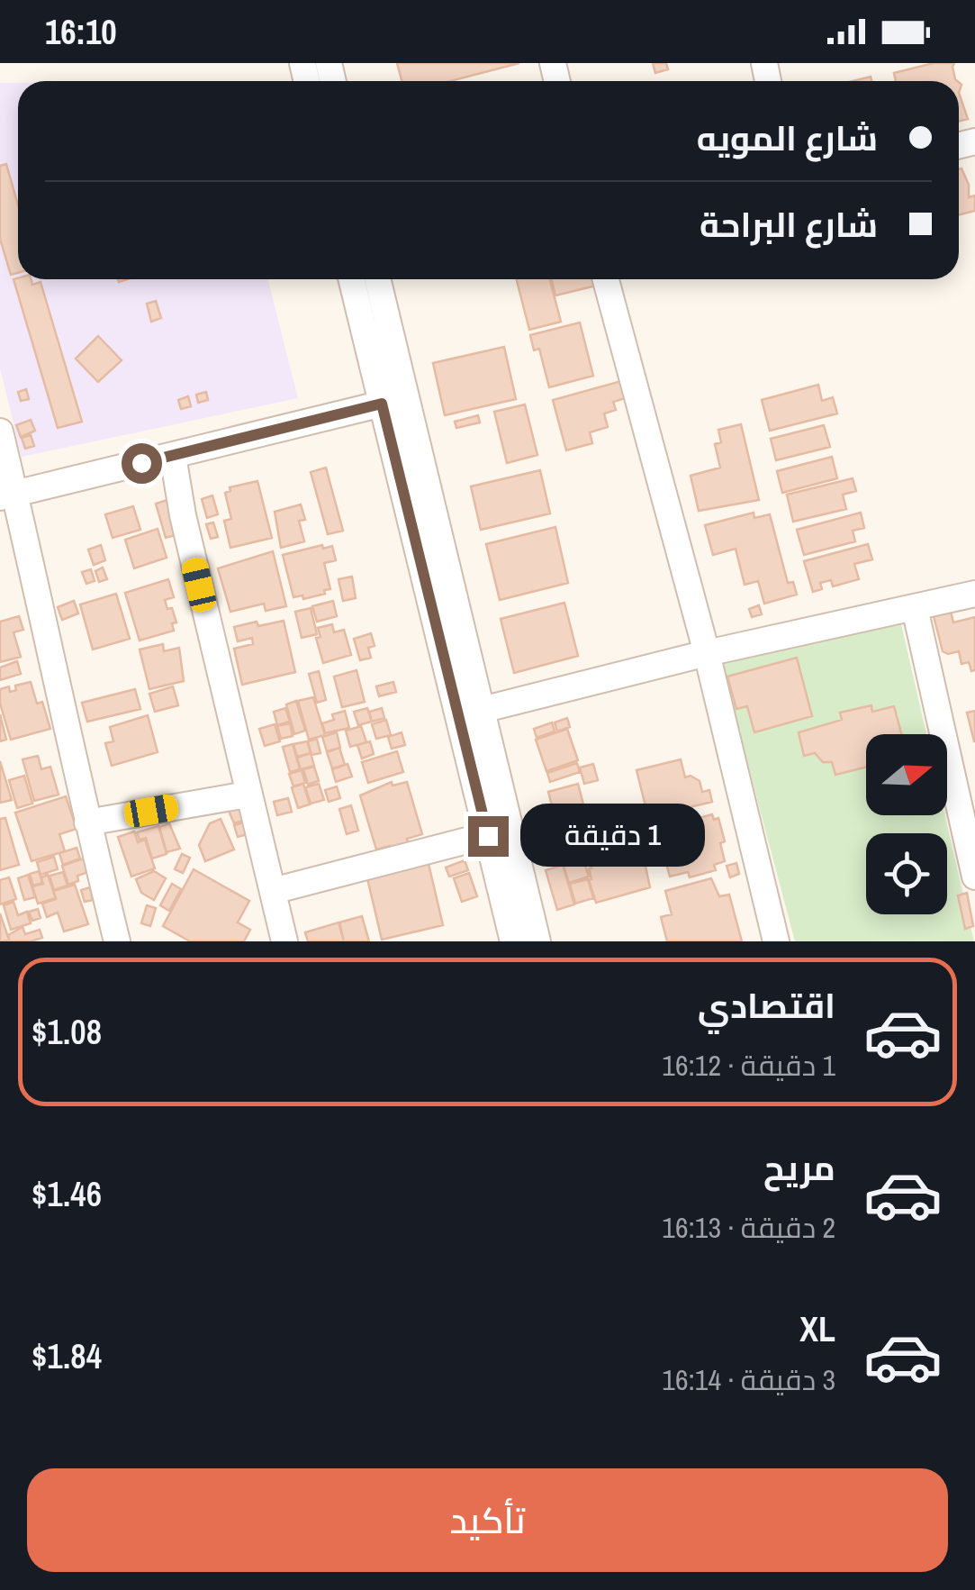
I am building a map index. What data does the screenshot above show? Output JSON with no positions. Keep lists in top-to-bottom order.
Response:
{
  "north": "right",
  "page": {
    "status": "16:10",
    "banner": ["شارع المويه", "شارع البراحة"],
    "bubble": "1 دقيقة",
    "list": [
      {
        "name": "اقتصادي",
        "note": "1 دقيقة · 16:12",
        "value": "$1.08"
      },
      {
        "name": "مريح",
        "note": "2 دقيقة · 16:13",
        "value": "$1.46"
      },
      {
        "name": "XL",
        "note": "3 دقيقة · 16:14",
        "value": "$1.84"
      }
    ],
    "buttons": "تأكيد"
  }
}
